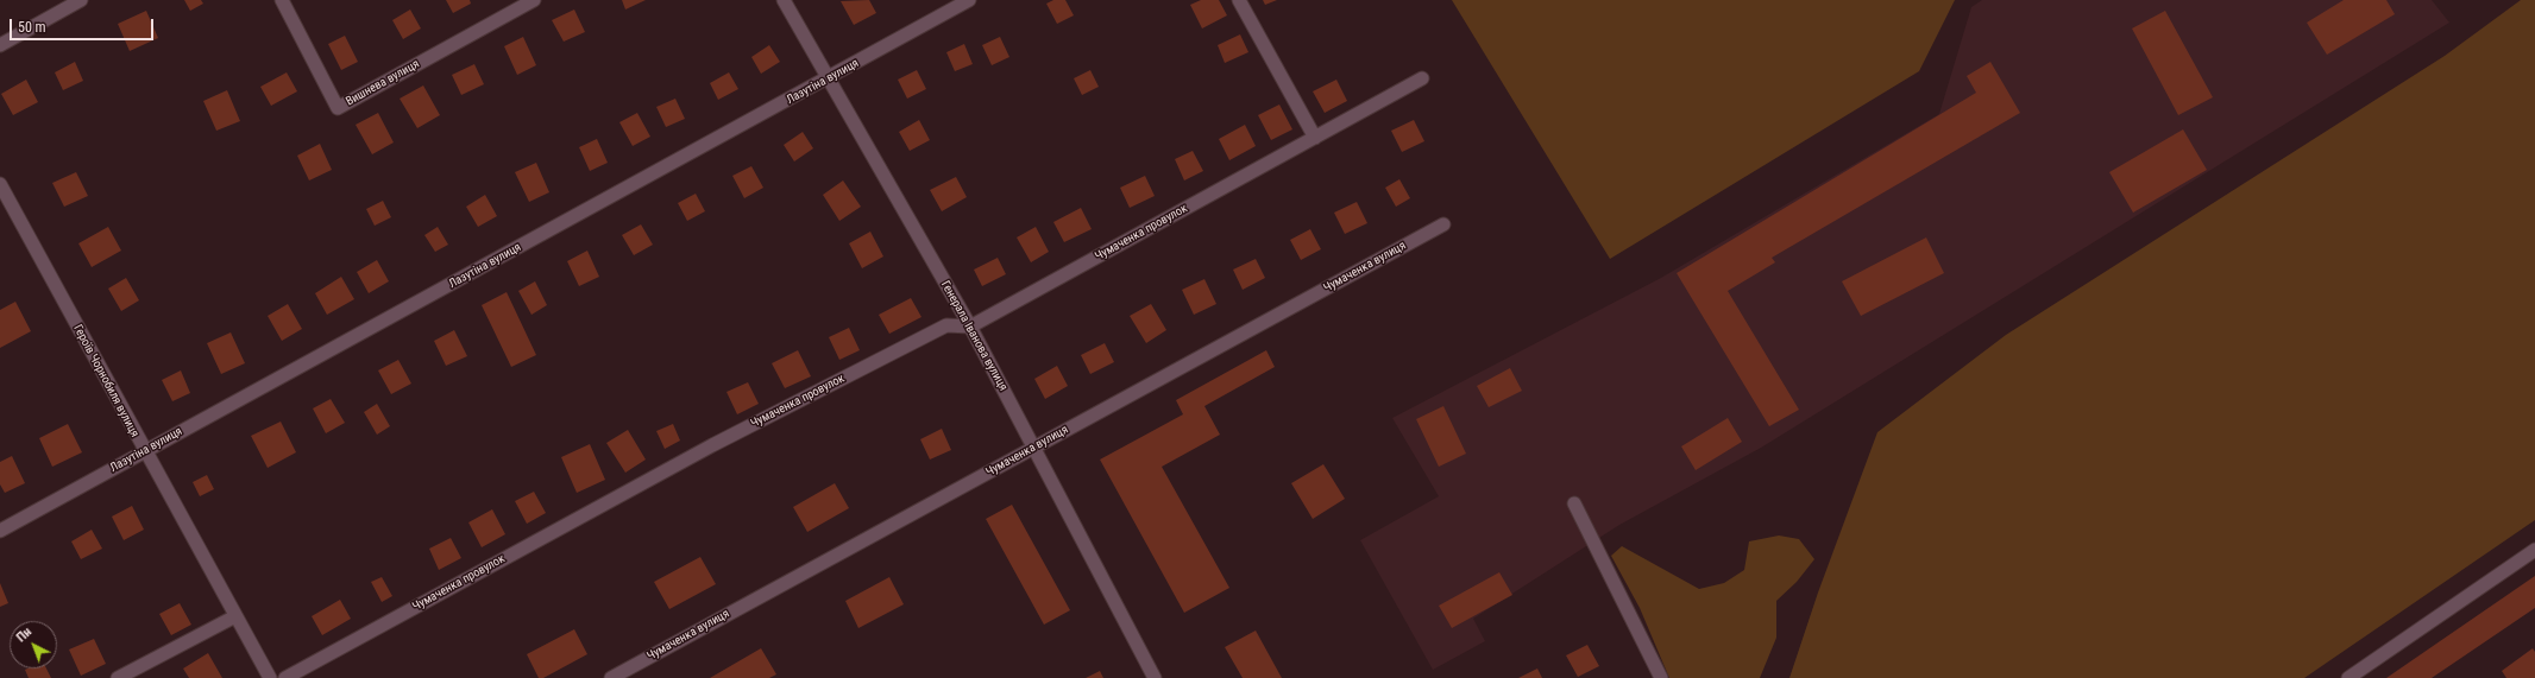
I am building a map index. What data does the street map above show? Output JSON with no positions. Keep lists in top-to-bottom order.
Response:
{
  "streets": {
    "street": [
      "Лазутіна вулиця",
      "Вишнева вулиця",
      "Чумаченка провулок",
      "Чумаченка вулиця",
      "Генерала Іванова вулиця",
      "Героїв Чорнобиля вулиця"
    ]
  },
  "crossings": [
    ["Лазутіна вулиця", "Генерала Іванова вулиця"],
    ["Лазутіна вулиця", "Героїв Чорнобиля вулиця"],
    ["Чумаченка провулок", "Генерала Іванова вулиця"],
    ["Чумаченка вулиця", "Генерала Іванова вулиця"]
  ],
  "scale_bar": "50 m",
  "north": "top left"
}
